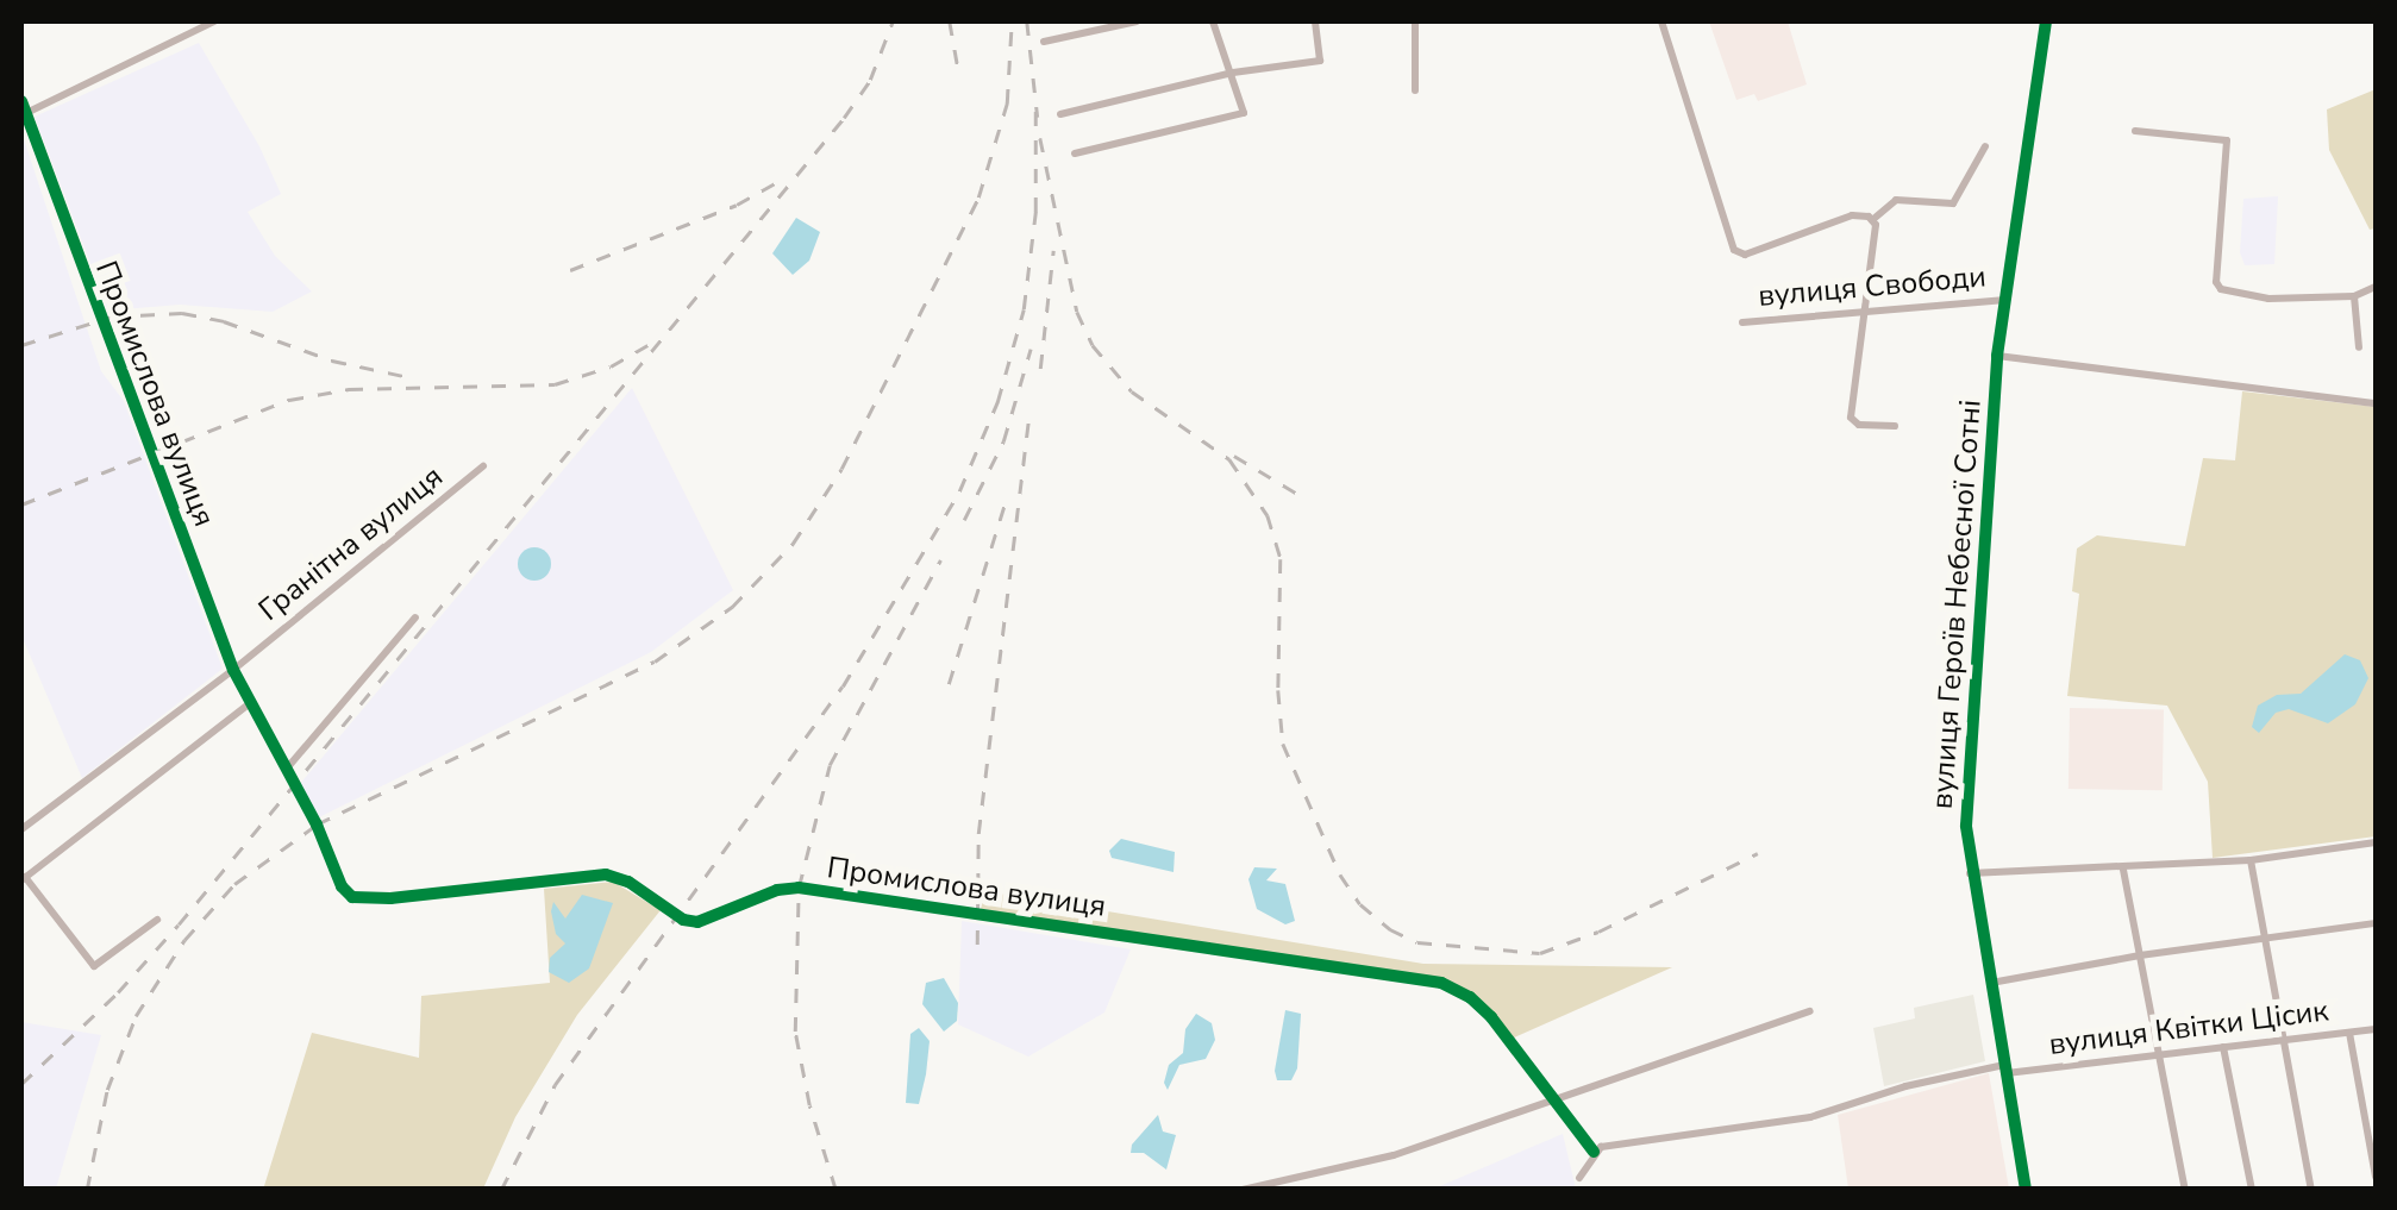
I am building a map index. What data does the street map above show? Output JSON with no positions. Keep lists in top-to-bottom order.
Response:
{
  "streets": {
    "street": [
      "вулиця Свободи",
      "Промислова вулиця",
      "Гранітна вулиця",
      "вулиця Героїв Небесної Сотні",
      "вулиця Квітки Цісик"
    ]
  },
  "crossings": [
    ["вулиця Свободи", "вулиця Героїв Небесної Сотні"],
    ["Промислова вулиця", "Гранітна вулиця"],
    ["Промислова вулиця", "вулиця Квітки Цісик"],
    ["вулиця Героїв Небесної Сотні", "вулиця Квітки Цісик"]
  ]
}
